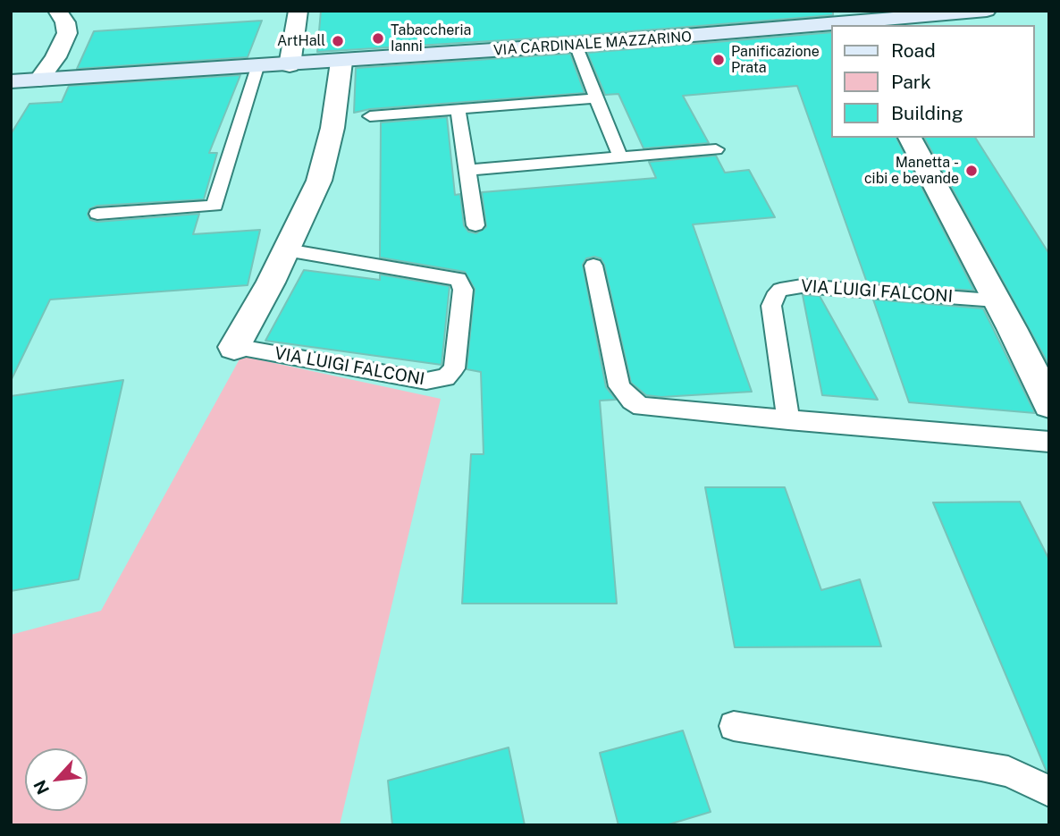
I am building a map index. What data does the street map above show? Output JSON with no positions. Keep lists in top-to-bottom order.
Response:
{
  "streets": {
    "street": ["VIA CARDINALE MAZZARINO", "VIA LUIGI FALCONI"]
  },
  "crossings": [
    ["VIA CARDINALE MAZZARINO", "VIA LUIGI FALCONI"]
  ],
  "places": [
    "Tabaccheria Ianni",
    "ArtHall",
    "Panificazione Prata",
    "Manetta - cibi e bevande"
  ],
  "legend": ["Road", "Park", "Building"],
  "north": "bottom left"
}
